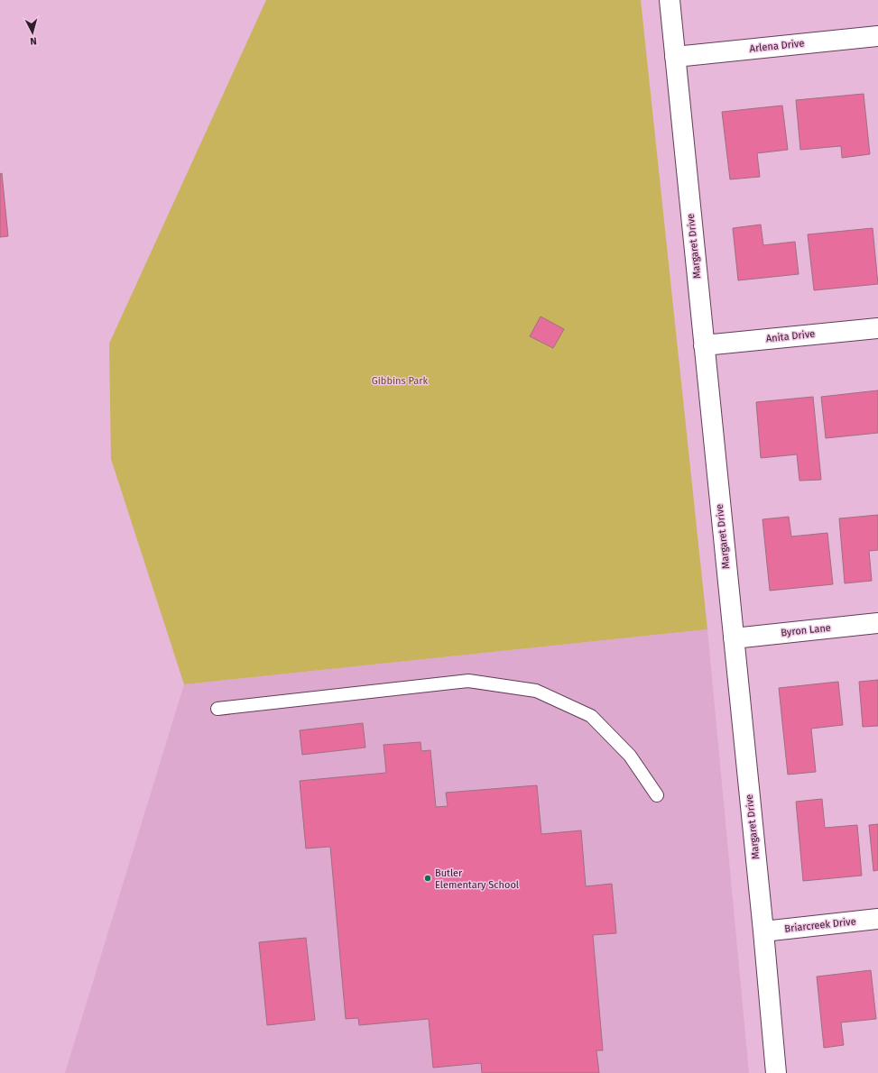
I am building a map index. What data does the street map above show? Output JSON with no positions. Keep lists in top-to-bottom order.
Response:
{
  "streets": {
    "street": [
      "Arlena Drive",
      "Margaret Drive",
      "Anita Drive",
      "Byron Lane",
      "Briarcreek Drive"
    ]
  },
  "crossings": [
    ["Arlena Drive", "Margaret Drive"],
    ["Margaret Drive", "Anita Drive"],
    ["Margaret Drive", "Byron Lane"],
    ["Margaret Drive", "Briarcreek Drive"]
  ],
  "parks": ["Gibbins Park"],
  "places": ["Butler Elementary School"],
  "north": "bottom"
}
